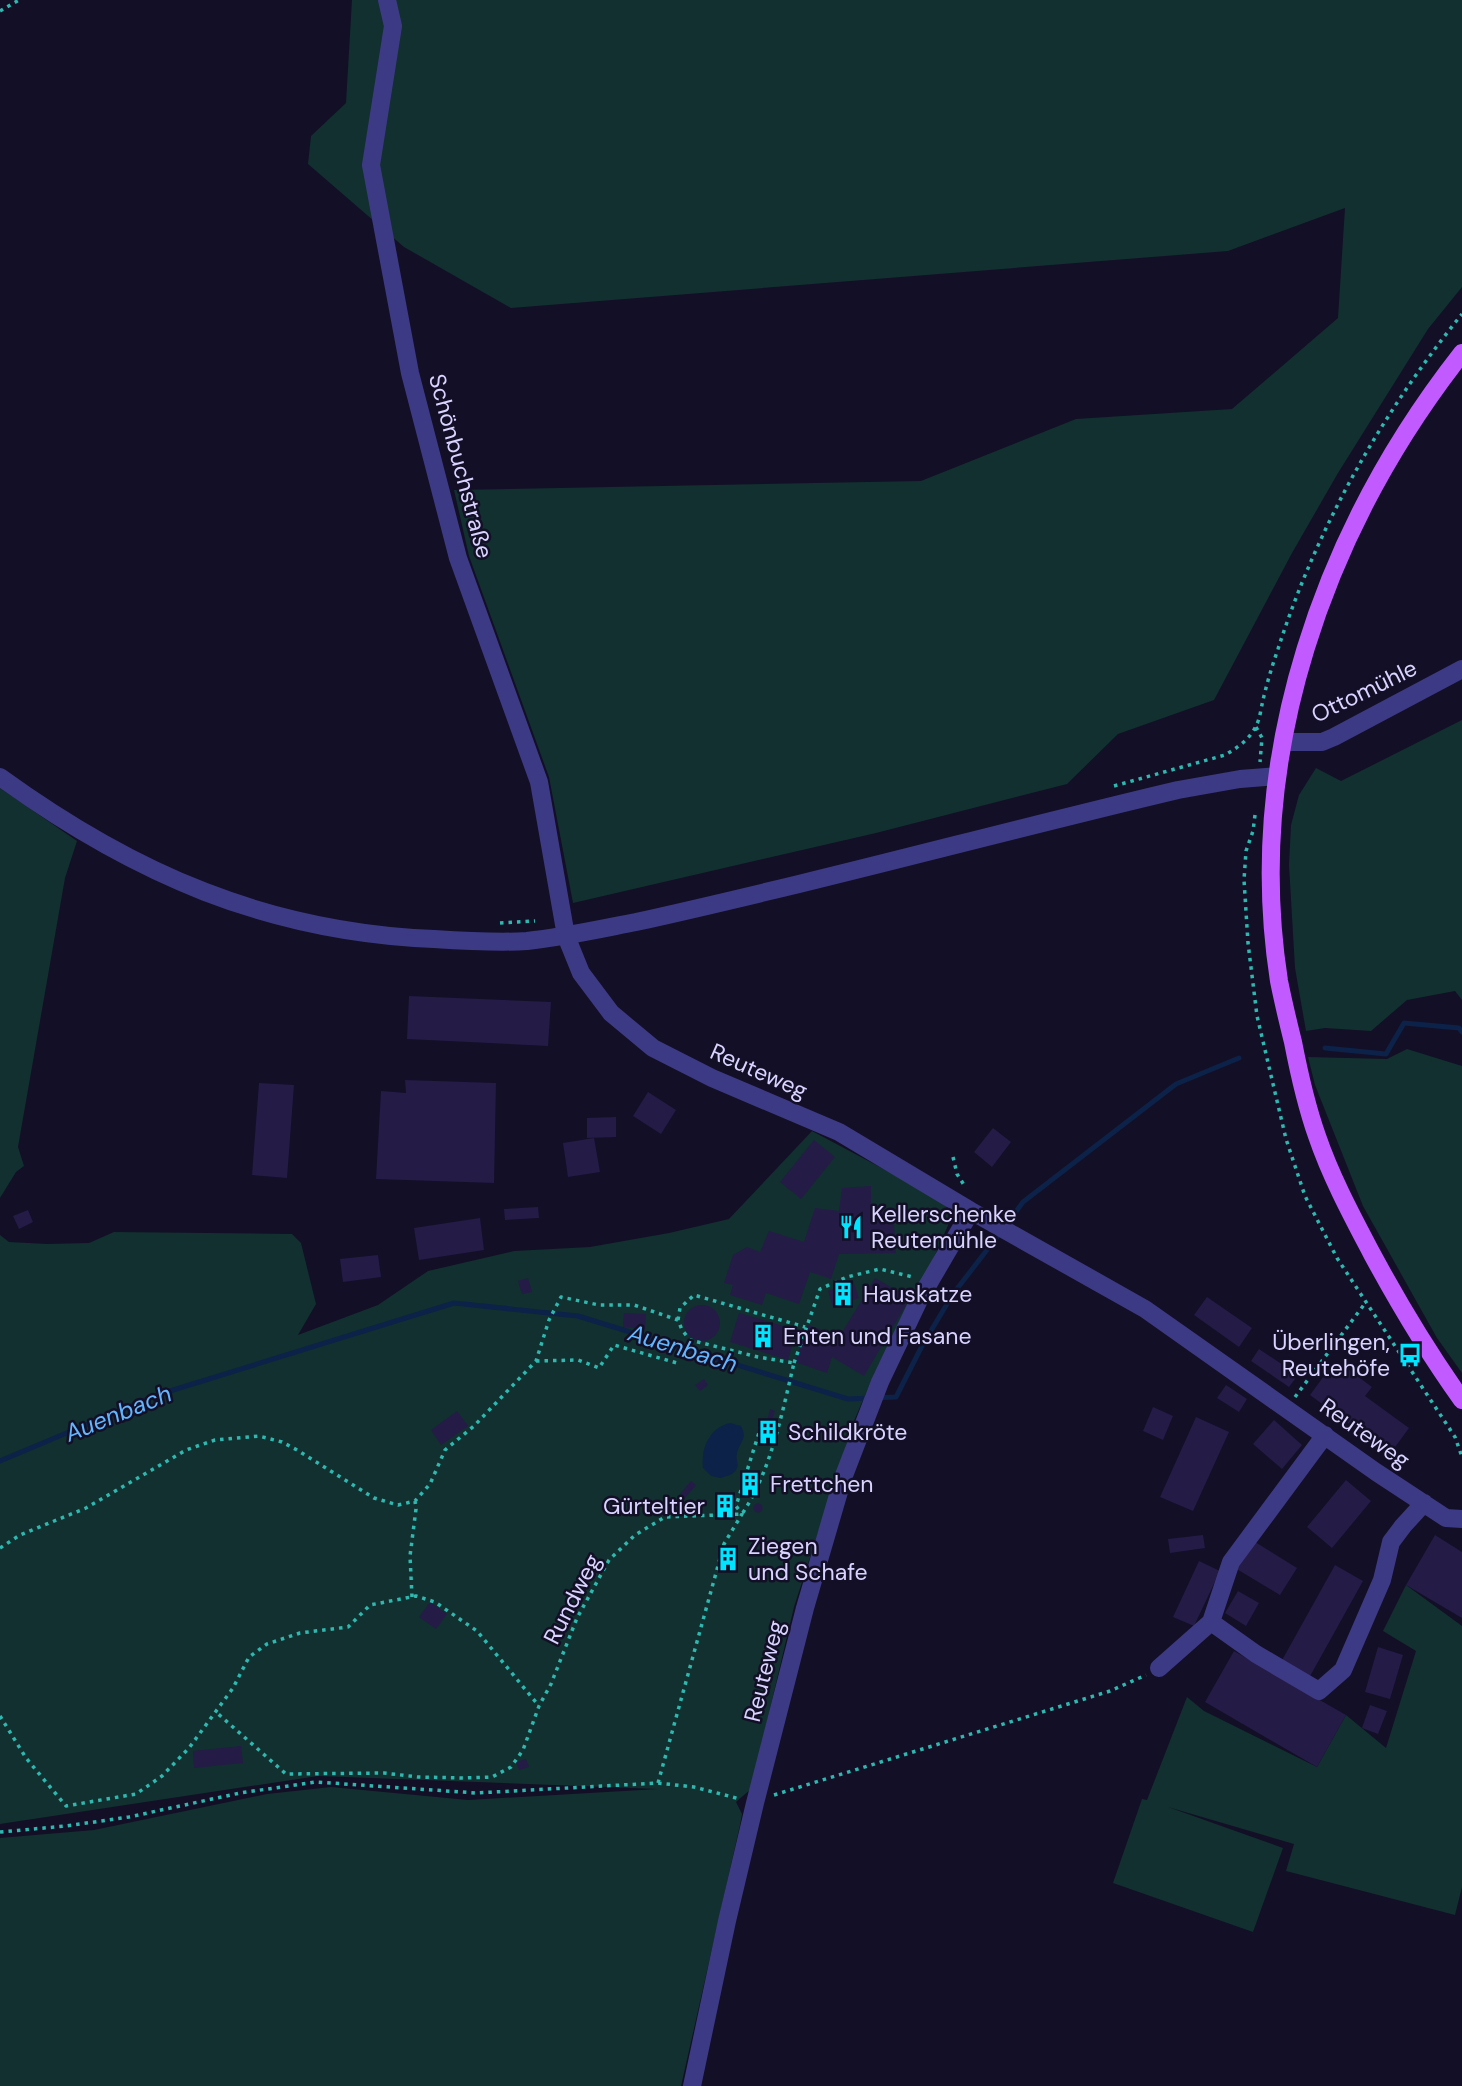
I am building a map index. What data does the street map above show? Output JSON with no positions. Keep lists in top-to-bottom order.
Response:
{
  "streets": {
    "street": ["Schönbuchstraße", "Ottomühle", "Reuteweg"],
    "path": ["Rundweg"]
  },
  "crossings": [
    ["Schönbuchstraße", "Reuteweg"]
  ],
  "water": ["Auenbach"],
  "places": {
    "restaurant": ["Kellerschenke Reutemühle"],
    "building": [
      "Hauskatze",
      "Enten und Fasane",
      "Schildkröte",
      "Frettchen",
      "Gürteltier",
      "Ziegen und Schafe"
    ],
    "bus stop": ["Überlingen, Reutehöfe"]
  }
}
